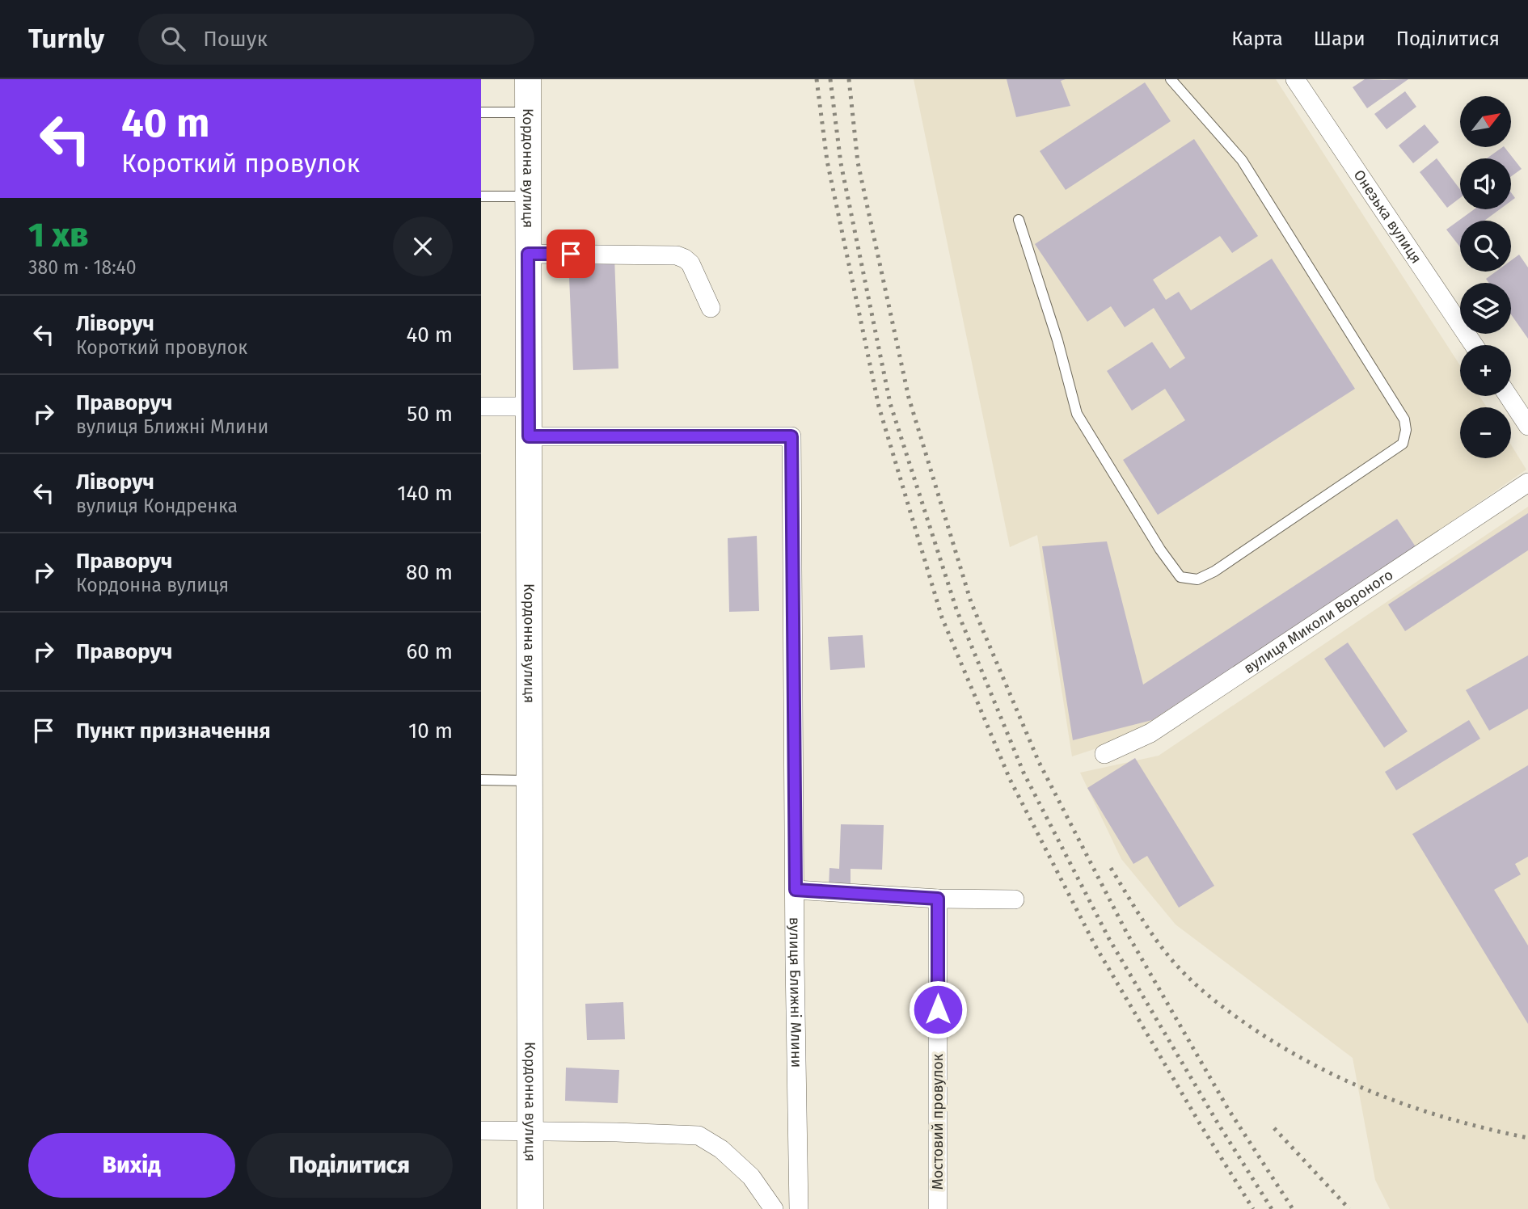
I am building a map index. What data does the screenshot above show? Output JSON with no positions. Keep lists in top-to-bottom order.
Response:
{
  "streets": {
    "main road": ["Кордонна вулиця"],
    "street": [
      "Онезька вулиця",
      "вулиця Миколи Вороного",
      "вулиця Ближні Млини",
      "Мостовий провулок"
    ]
  },
  "crossings": [
    ["Кордонна вулиця", "вулиця Ближні Млини"]
  ],
  "north": "top right",
  "page": {
    "header": "Turnly",
    "search": "Пошук",
    "nav": ["Карта", "Шари", "Поділитися"],
    "turn": ["40 m", "Короткий провулок"],
    "map_buttons": ["+", "−"],
    "heading": ["1 хв", "380 m · 18:40"],
    "list": [
      {
        "name": "Ліворуч",
        "note": "Короткий провулок",
        "value": "40 m"
      },
      {
        "name": "Праворуч",
        "note": "вулиця Ближні Млини",
        "value": "50 m"
      },
      {
        "name": "Ліворуч",
        "note": "вулиця Кондренка",
        "value": "140 m"
      },
      {
        "name": "Праворуч",
        "note": "Кордонна вулиця",
        "value": "80 m"
      },
      {
        "name": "Праворуч",
        "value": "60 m"
      },
      {
        "name": "Пункт призначення",
        "value": "10 m"
      }
    ],
    "buttons": ["Вихід", "Поділитися"]
  }
}
